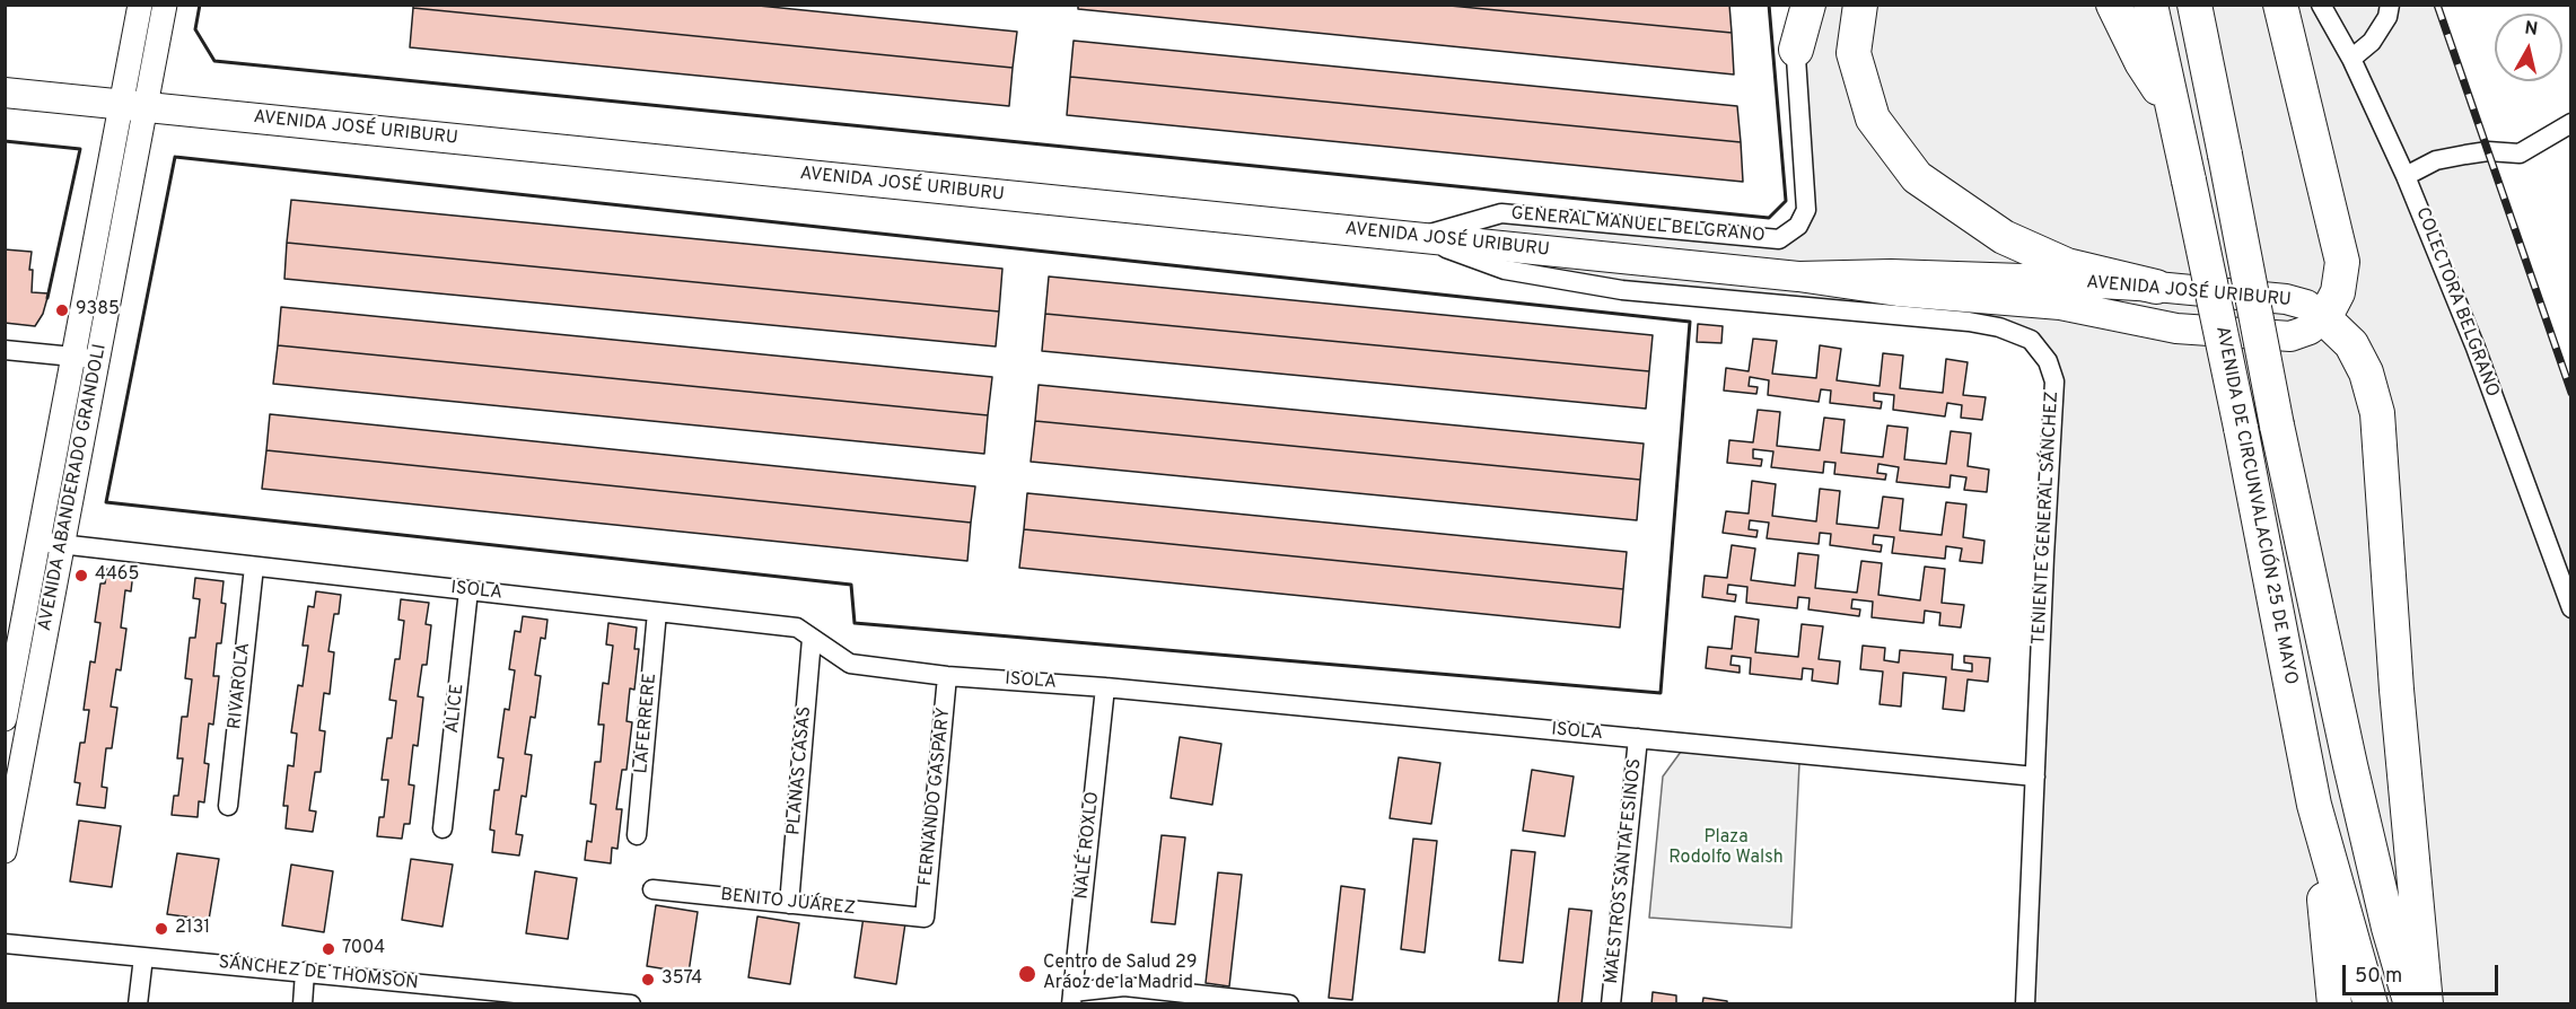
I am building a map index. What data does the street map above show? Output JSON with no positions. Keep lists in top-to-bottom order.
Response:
{
  "streets": {
    "highway": ["AVENIDA DE CIRCUNVALACIÓN 25 DE MAYO"],
    "main road": ["AVENIDA JOSÉ URIBURU"],
    "street": [
      "GENERAL MANUEL BELGRANO",
      "COLECTORA BELGRANO",
      "AVENIDA ABANDERADO GRANDOLI",
      "TENIENTE GENERAL SÁNCHEZ",
      "ISOLA",
      "RIVAROLA",
      "ALICE",
      "LAFERRERE",
      "PLANAS CASAS",
      "FERNANDO GASPARY",
      "NALÉ ROXLO",
      "MAESTROS SANTAFESINOS",
      "BENITO JUÁREZ",
      "SÁNCHEZ DE THOMSON"
    ]
  },
  "crossings": [
    ["AVENIDA JOSÉ URIBURU", "GENERAL MANUEL BELGRANO"],
    ["AVENIDA JOSÉ URIBURU", "AVENIDA ABANDERADO GRANDOLI"],
    ["AVENIDA JOSÉ URIBURU", "TENIENTE GENERAL SÁNCHEZ"],
    ["GENERAL MANUEL BELGRANO", "TENIENTE GENERAL SÁNCHEZ"],
    ["AVENIDA ABANDERADO GRANDOLI", "ISOLA"],
    ["TENIENTE GENERAL SÁNCHEZ", "ISOLA"],
    ["ISOLA", "RIVAROLA"],
    ["ISOLA", "ALICE"],
    ["ISOLA", "LAFERRERE"],
    ["ISOLA", "PLANAS CASAS"],
    ["ISOLA", "FERNANDO GASPARY"],
    ["ISOLA", "NALÉ ROXLO"],
    ["ISOLA", "MAESTROS SANTAFESINOS"],
    ["PLANAS CASAS", "BENITO JUÁREZ"],
    ["FERNANDO GASPARY", "BENITO JUÁREZ"]
  ],
  "parks": ["Plaza Rodolfo Walsh"],
  "places": [
    "9385",
    "4465",
    "2131",
    "7004",
    "Centro de Salud 29 Aráoz de la Madrid",
    "3574"
  ],
  "scale_bar": "50 m",
  "north": "top"
}
